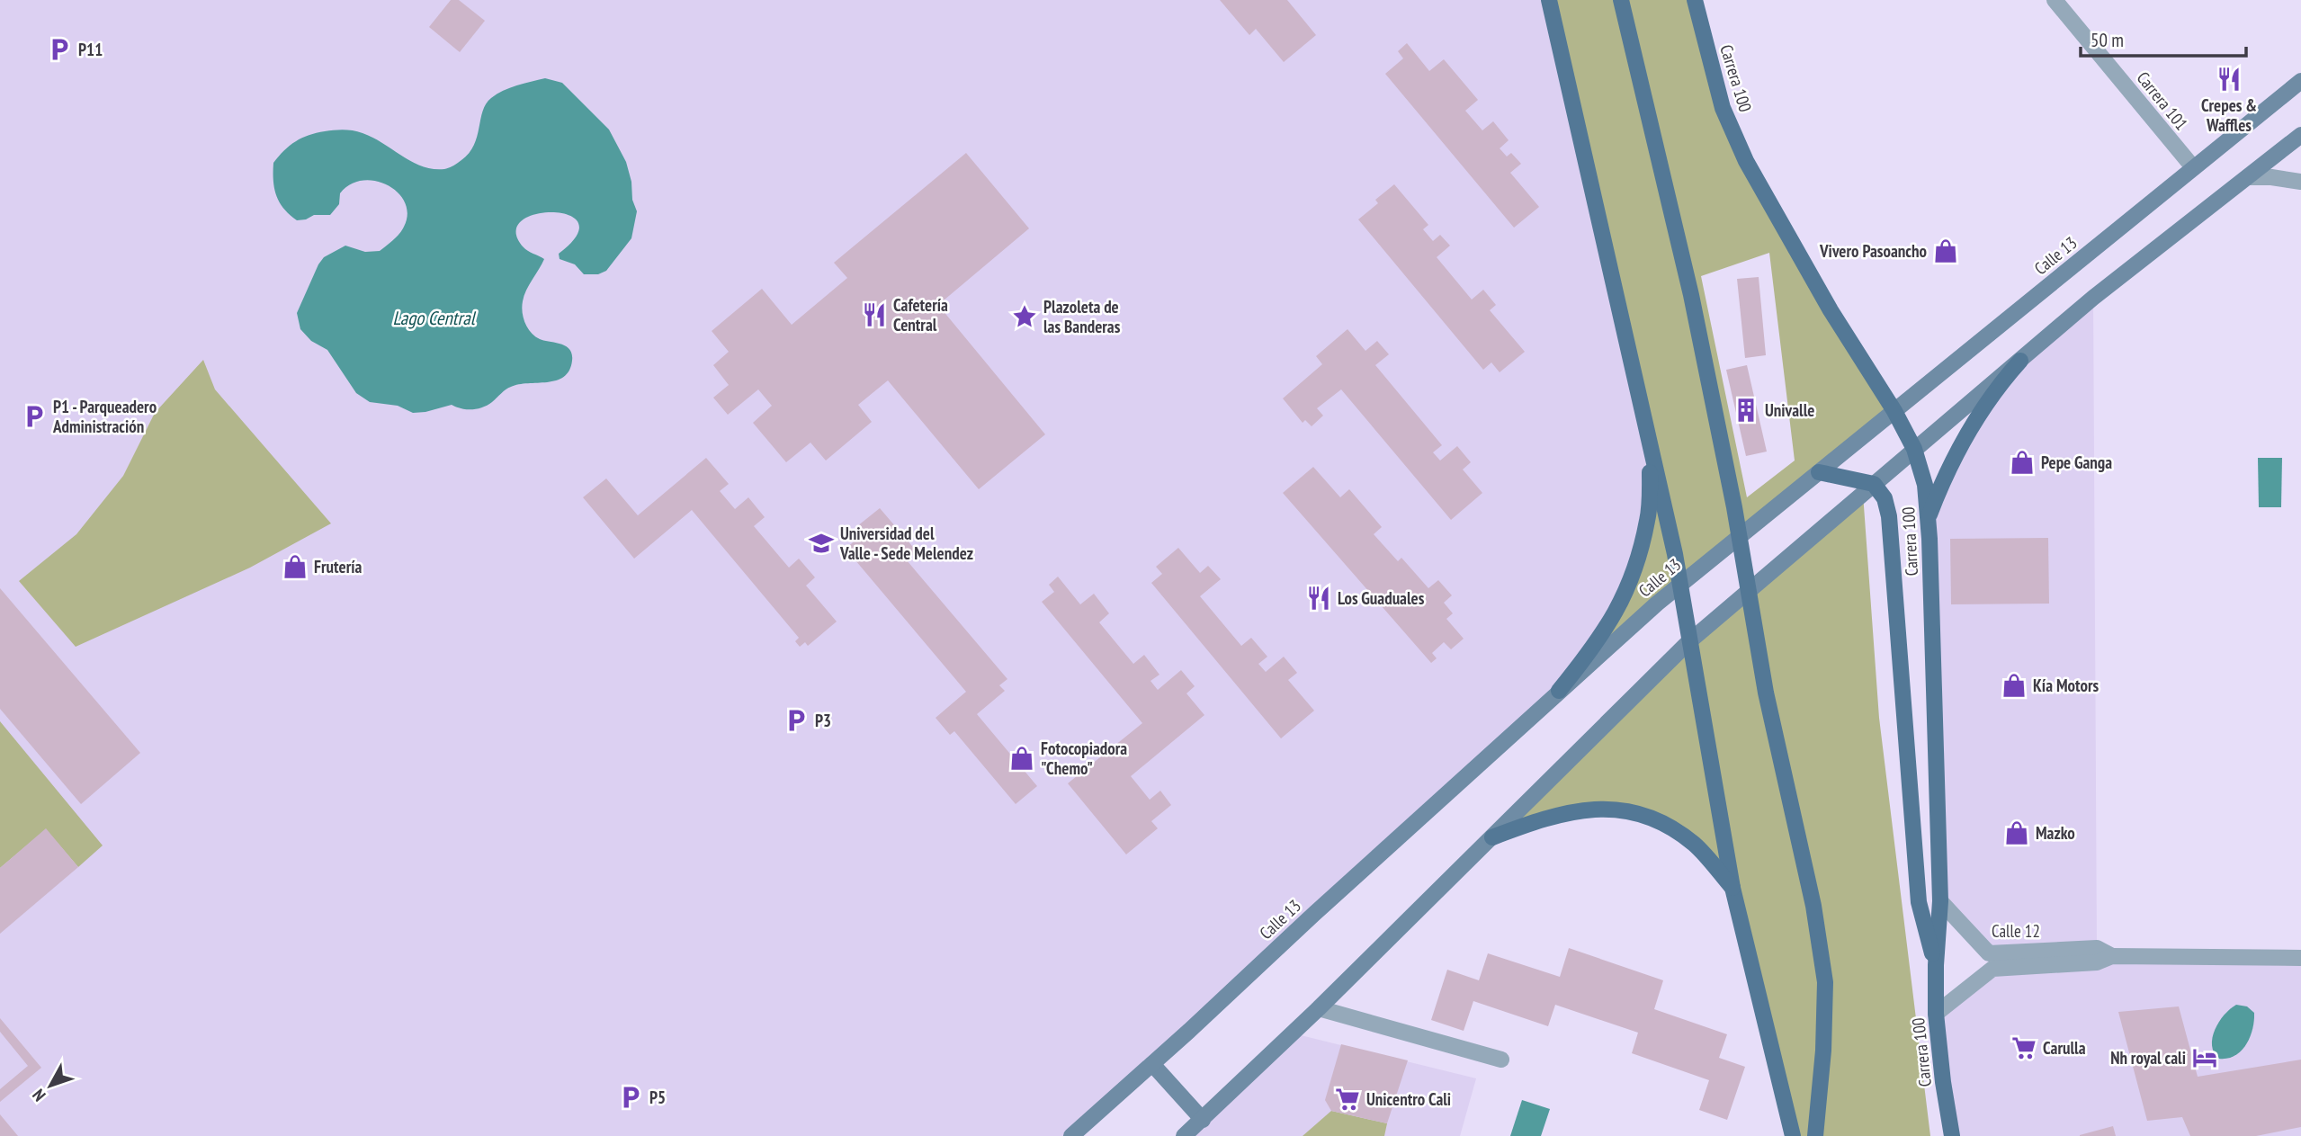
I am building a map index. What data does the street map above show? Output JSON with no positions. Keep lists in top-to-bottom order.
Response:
{
  "streets": {
    "main road": ["Carrera 100", "Calle 13"],
    "street": ["Carrera 101", "Calle 12"]
  },
  "crossings": [
    ["Carrera 100", "Calle 13"],
    ["Carrera 100", "Calle 12"],
    ["Carrera 101", "Calle 13"]
  ],
  "water": ["Lago Central"],
  "places": {
    "parking": [
      "P11",
      "P1 - Parqueadero Administración",
      "P3",
      "P5"
    ],
    "restaurant": ["Crepes & Waffles", "Cafetería Central", "Los Guaduales"],
    "shop": [
      "Vivero Pasoancho",
      "Pepe Ganga",
      "Frutería",
      "Kía Motors",
      "Fotocopiadora \"Chemo\"",
      "Mazko"
    ],
    "place": ["Plazoleta de las Banderas"],
    "building": ["Univalle"],
    "school or university": ["Universidad del Valle - Sede Melendez"],
    "supermarket": ["Carulla", "Unicentro Cali"],
    "hotel": ["Nh royal cali"]
  },
  "scale_bar": "50 m",
  "north": "bottom left"
}
